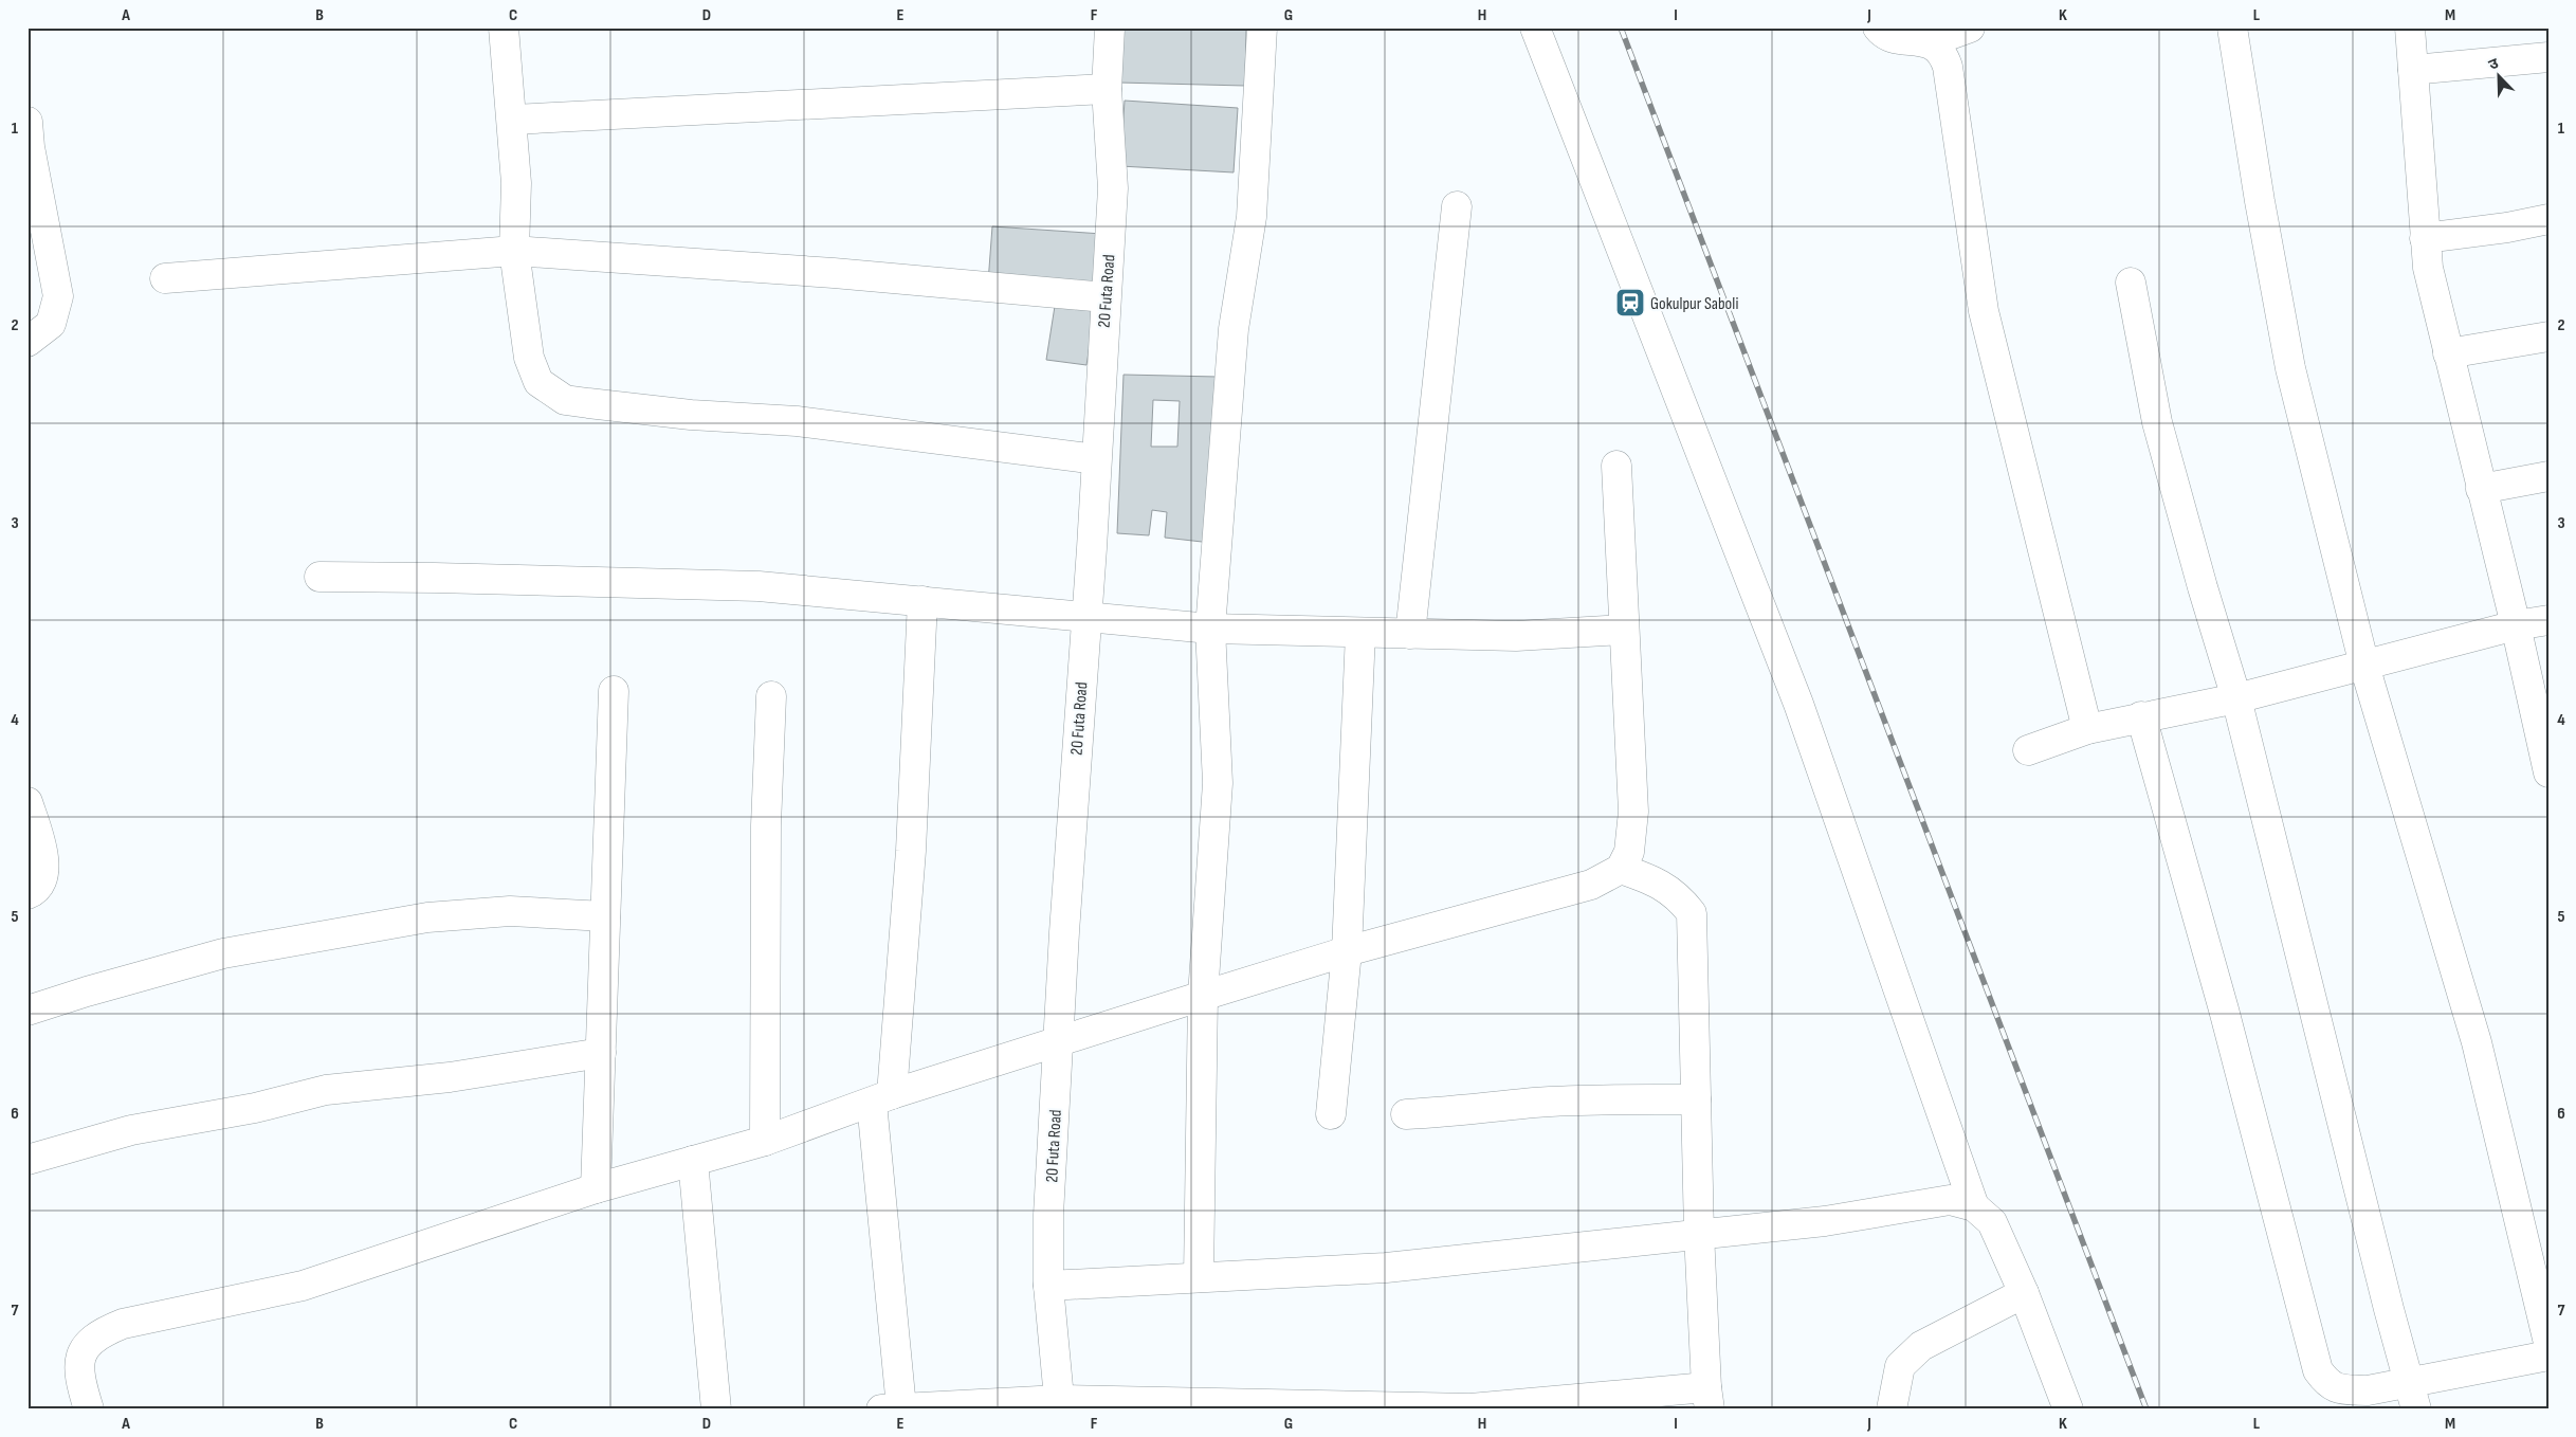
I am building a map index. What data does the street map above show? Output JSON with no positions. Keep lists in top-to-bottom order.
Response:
{
  "streets": {
    "street": ["20 Futa Road"]
  },
  "places": {
    "station": ["Gokulpur Saboli"]
  },
  "north": "top left",
  "grid": {
    "columns": [
      "A",
      "B",
      "C",
      "D",
      "E",
      "F",
      "G",
      "H",
      "I",
      "J",
      "K",
      "L",
      "M"
    ],
    "rows": [
      "1",
      "2",
      "3",
      "4",
      "5",
      "6",
      "7"
    ]
  }
}
